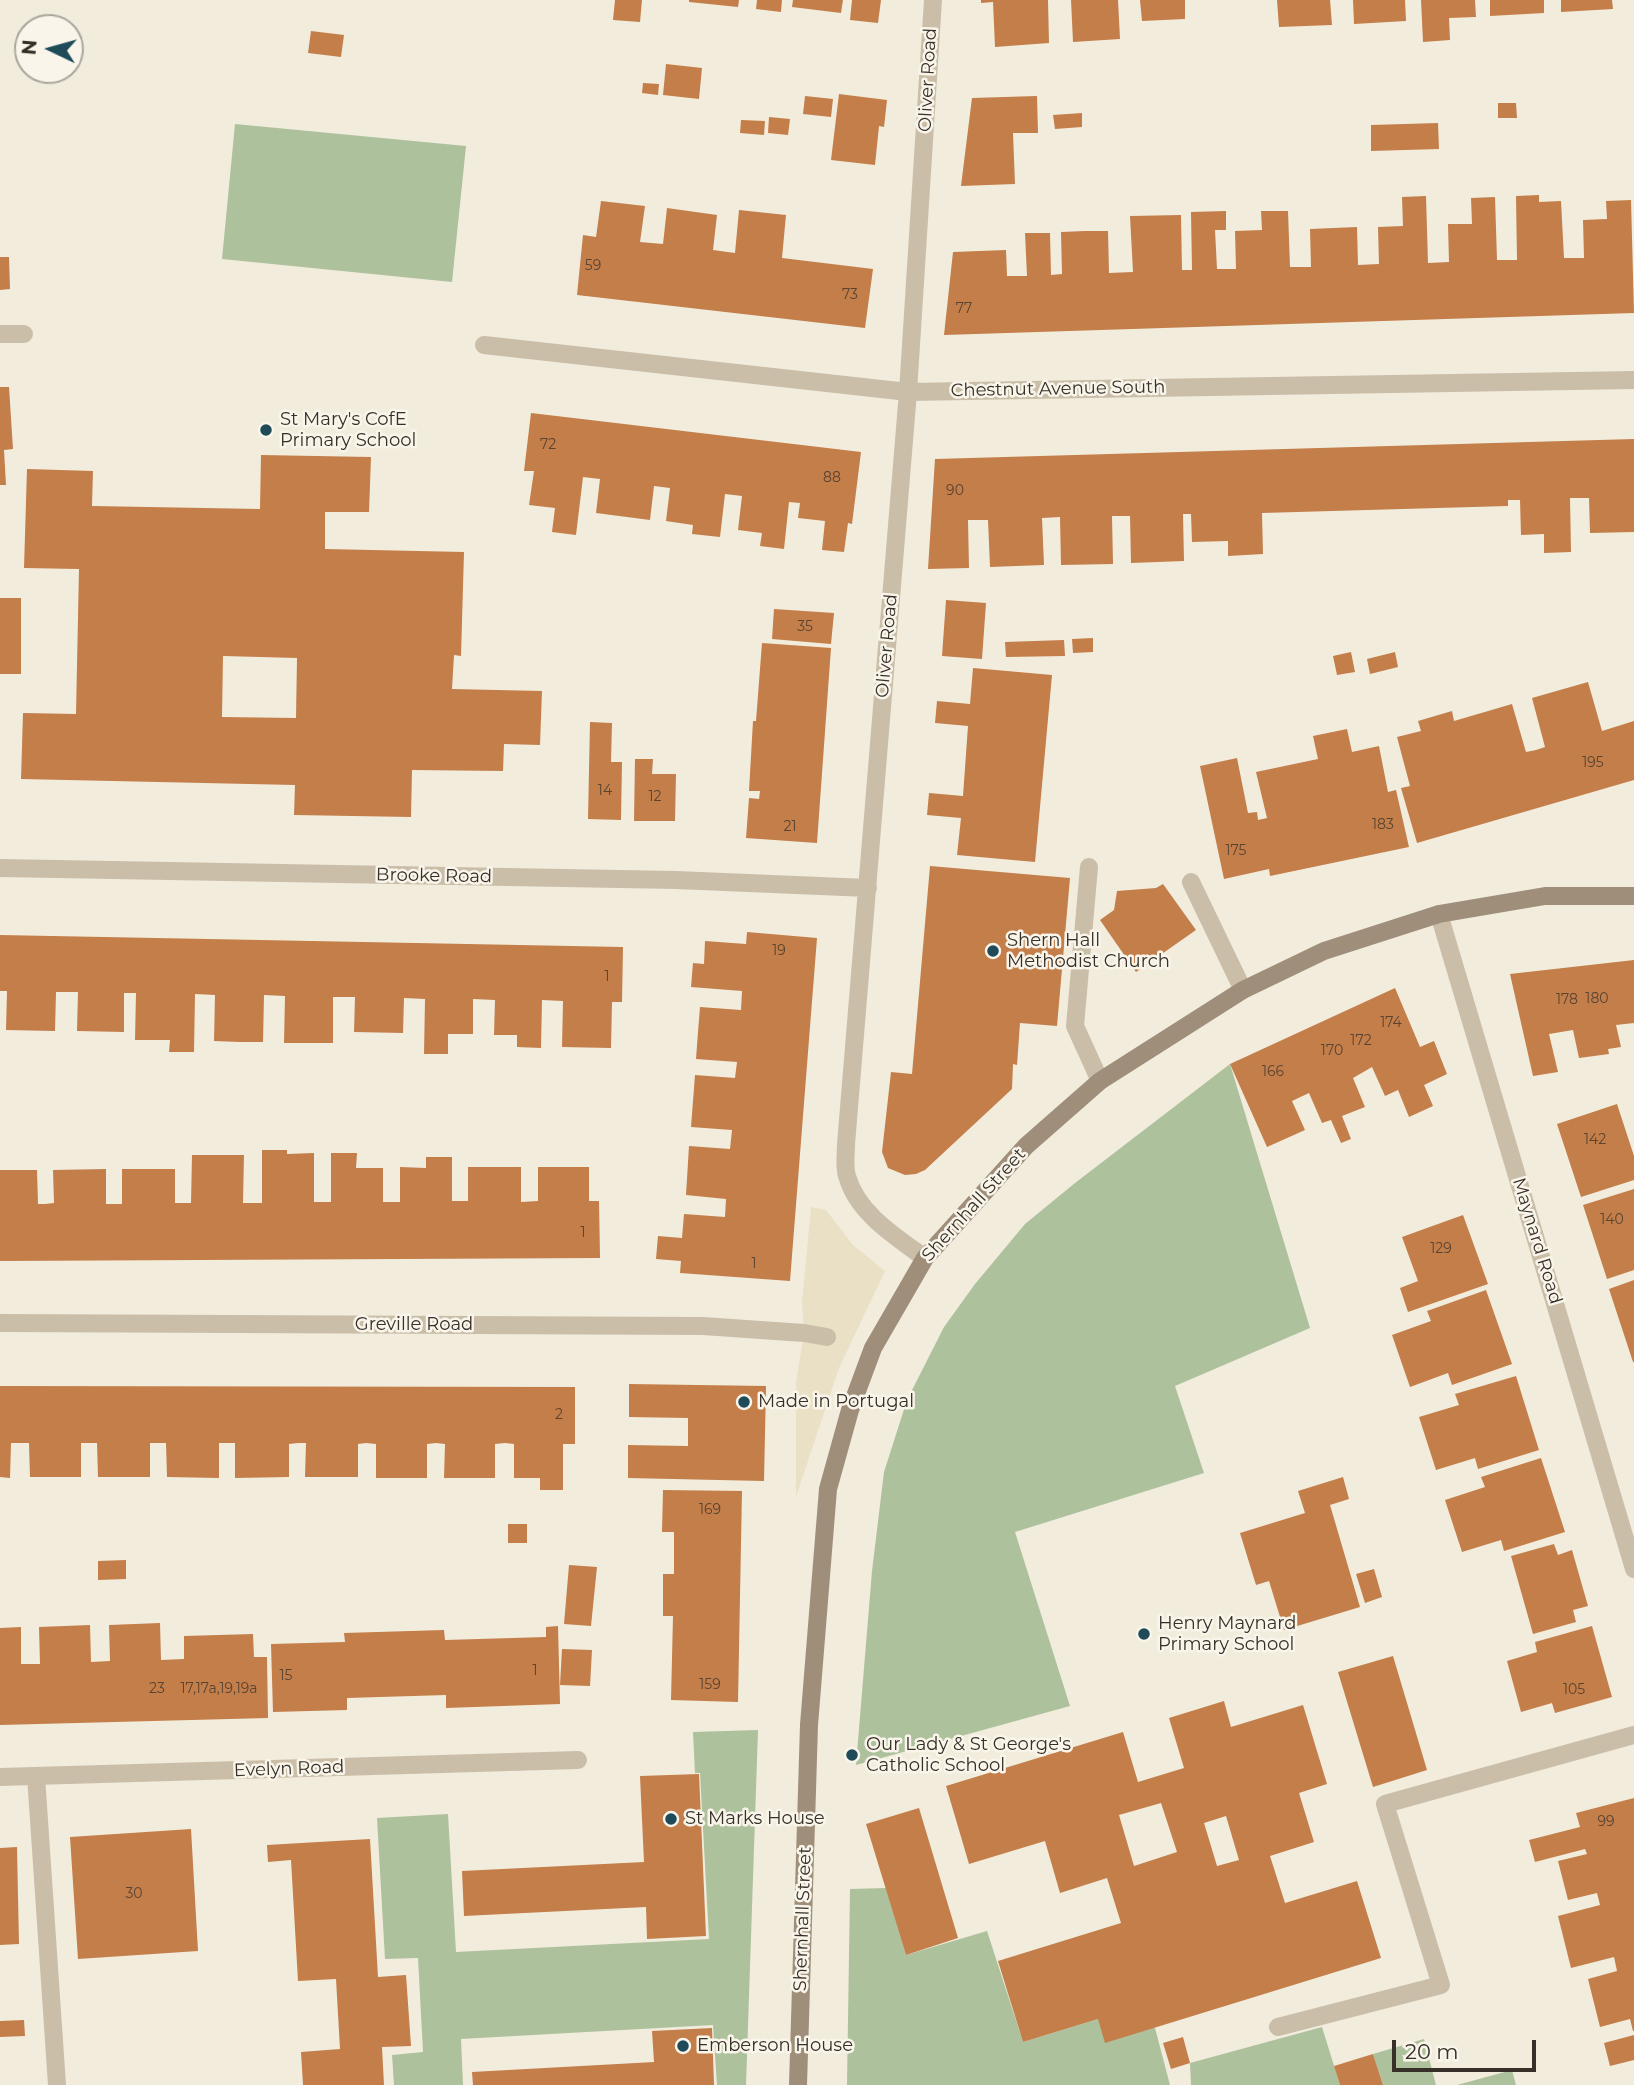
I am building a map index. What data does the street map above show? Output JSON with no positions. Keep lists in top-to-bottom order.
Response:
{
  "streets": {
    "street": [
      "Oliver Road",
      "Chestnut Avenue South",
      "Brooke Road",
      "Shernhall Street",
      "Maynard Road",
      "Greville Road",
      "Evelyn Road"
    ]
  },
  "crossings": [
    ["Oliver Road", "Chestnut Avenue South"],
    ["Oliver Road", "Brooke Road"],
    ["Oliver Road", "Shernhall Street"],
    ["Shernhall Street", "Maynard Road"]
  ],
  "places": [
    "St Mary's CofE Primary School",
    "Shern Hall Methodist Church",
    "Made in Portugal",
    "Henry Maynard Primary School",
    "Our Lady & St George's Catholic School",
    "St Marks House",
    "Emberson House"
  ],
  "house_numbers": [
    "59",
    "73",
    "77",
    "72",
    "88",
    "90",
    "35",
    "195",
    "14",
    "12",
    "183",
    "21",
    "175",
    "19",
    "1",
    "180",
    "178",
    "174",
    "172",
    "170",
    "166",
    "142",
    "140",
    "1",
    "129",
    "1",
    "2",
    "169",
    "1",
    "15",
    "159",
    "23",
    "17,17a,19,19a",
    "105",
    "99",
    "30"
  ],
  "scale_bar": "20 m",
  "north": "left"
}
